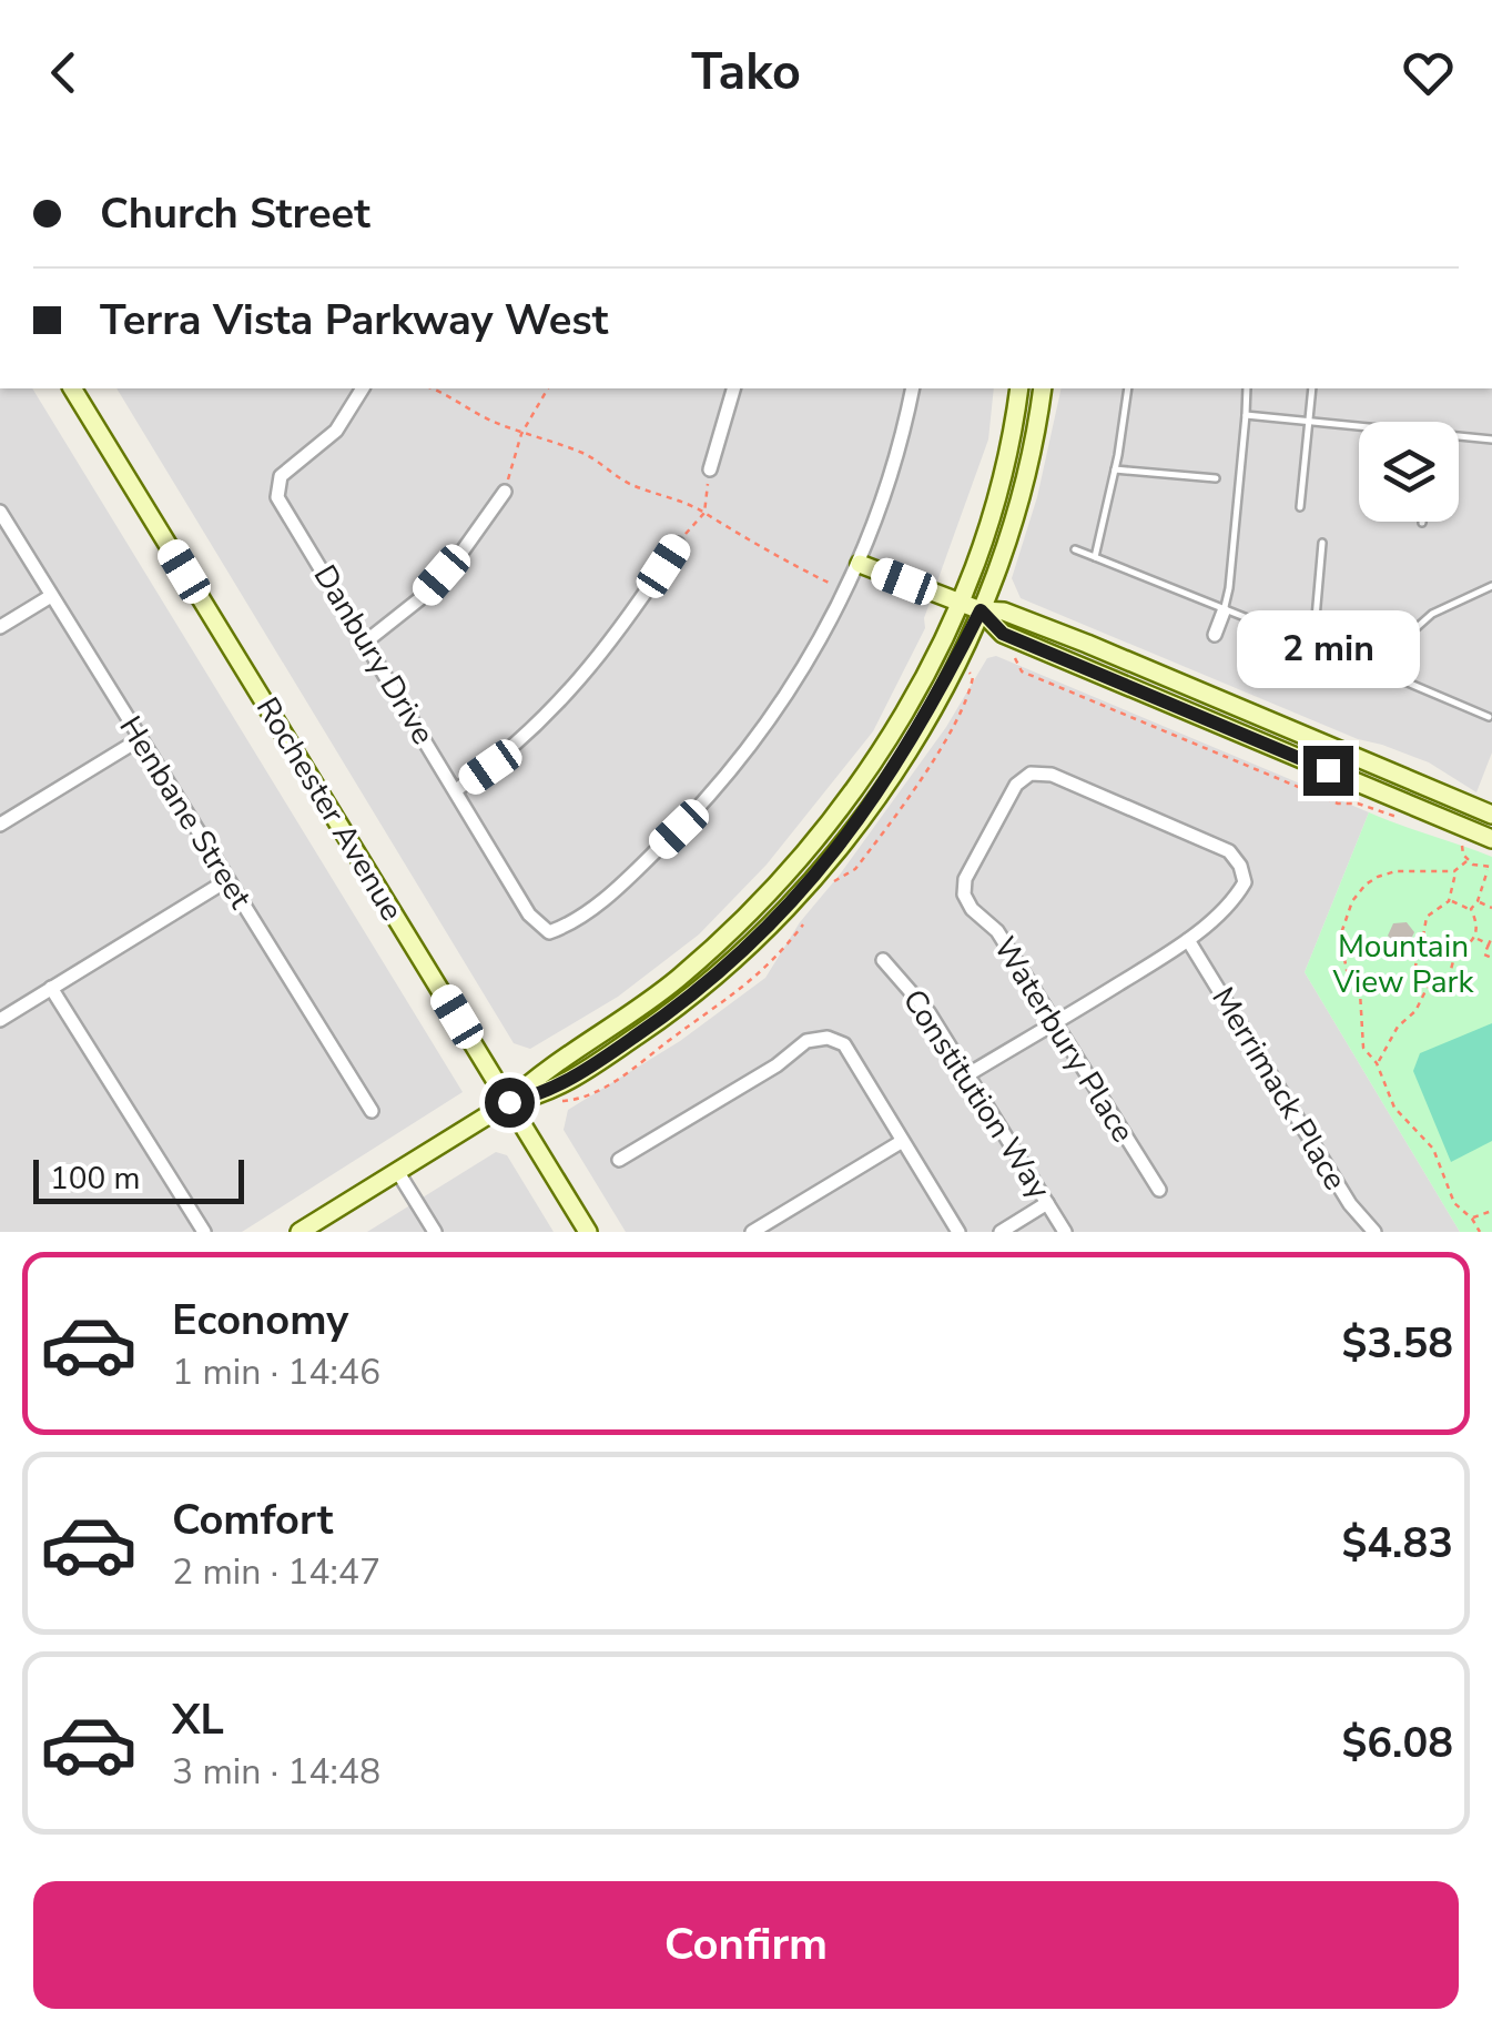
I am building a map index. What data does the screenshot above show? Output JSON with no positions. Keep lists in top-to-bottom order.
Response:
{
  "streets": {
    "main road": ["Rochester Avenue"],
    "street": [
      "Danbury Drive",
      "Henbane Street",
      "Waterbury Place",
      "Merrimack Place",
      "Constitution Way"
    ]
  },
  "crossings": [
    ["Waterbury Place", "Merrimack Place"]
  ],
  "parks": ["Mountain View Park"],
  "scale_bar": "100 m",
  "page": {
    "header": "Tako",
    "banner": ["Church Street", "Terra Vista Parkway West"],
    "bubble": "2 min",
    "scale": "100 m",
    "list": [
      {
        "name": "Economy",
        "note": "1 min · 14:46",
        "value": "$3.58"
      },
      {
        "name": "Comfort",
        "note": "2 min · 14:47",
        "value": "$4.83"
      },
      {
        "name": "XL",
        "note": "3 min · 14:48",
        "value": "$6.08"
      }
    ],
    "buttons": "Confirm"
  }
}
